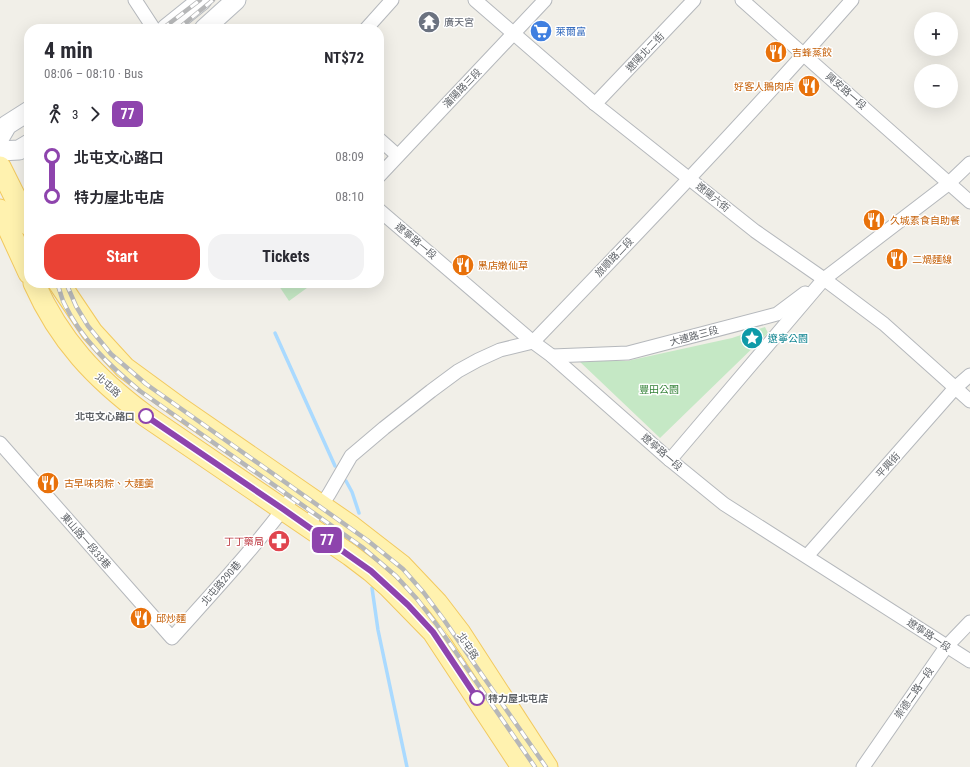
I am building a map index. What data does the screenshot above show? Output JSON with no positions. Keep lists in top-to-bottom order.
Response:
{
  "streets": {
    "main road": ["北屯路"],
    "street": [
      "遼陽北二街",
      "瀋陽路三段",
      "興安路一段",
      "遼陽六街",
      "遼寧路一段",
      "旅順路二段",
      "大連路三段",
      "平興街",
      "東山路一段33巷",
      "北屯路290巷",
      "崇德二路一段"
    ]
  },
  "crossings": [
    ["遼陽北二街", "遼陽六街"],
    ["瀋陽路三段", "遼陽六街"],
    ["興安路一段", "旅順路二段"],
    ["興安路一段", "大連路三段"],
    ["遼陽六街", "旅順路二段"],
    ["遼陽六街", "大連路三段"],
    ["遼陽六街", "平興街"],
    ["遼寧路一段", "旅順路二段"],
    ["遼寧路一段", "大連路三段"],
    ["遼寧路一段", "平興街"],
    ["遼寧路一段", "崇德二路一段"],
    ["北屯路", "北屯路290巷"],
    ["東山路一段33巷", "北屯路290巷"]
  ],
  "parks": ["豐田公園"],
  "places": {
    "temple": ["廣天宮"],
    "supermarket": ["萊爾富"],
    "restaurant": [
      "吉蜂蒸餃",
      "好客人鵝肉店",
      "久城素食自助餐",
      "二煱麵線",
      "黑店嫩仙草",
      "古早味肉粽、大麵羹",
      "邱炒麵"
    ],
    "place": ["遼寧公園"],
    "other": ["北屯文心路口", "特力屋北屯店"],
    "pharmacy": ["丁丁藥局"]
  },
  "lines": ["bus line 77"],
  "page": {
    "on_map": "77",
    "map_buttons": ["+", "−"],
    "heading": ["4 min", "08:06 – 08:10 · Bus", "NT$72"],
    "legs": ["3", "77"],
    "list": [
      {
        "name": "北屯文心路口",
        "value": "08:09"
      },
      {
        "name": "特力屋北屯店",
        "value": "08:10"
      }
    ],
    "buttons": ["Start", "Tickets"]
  }
}
